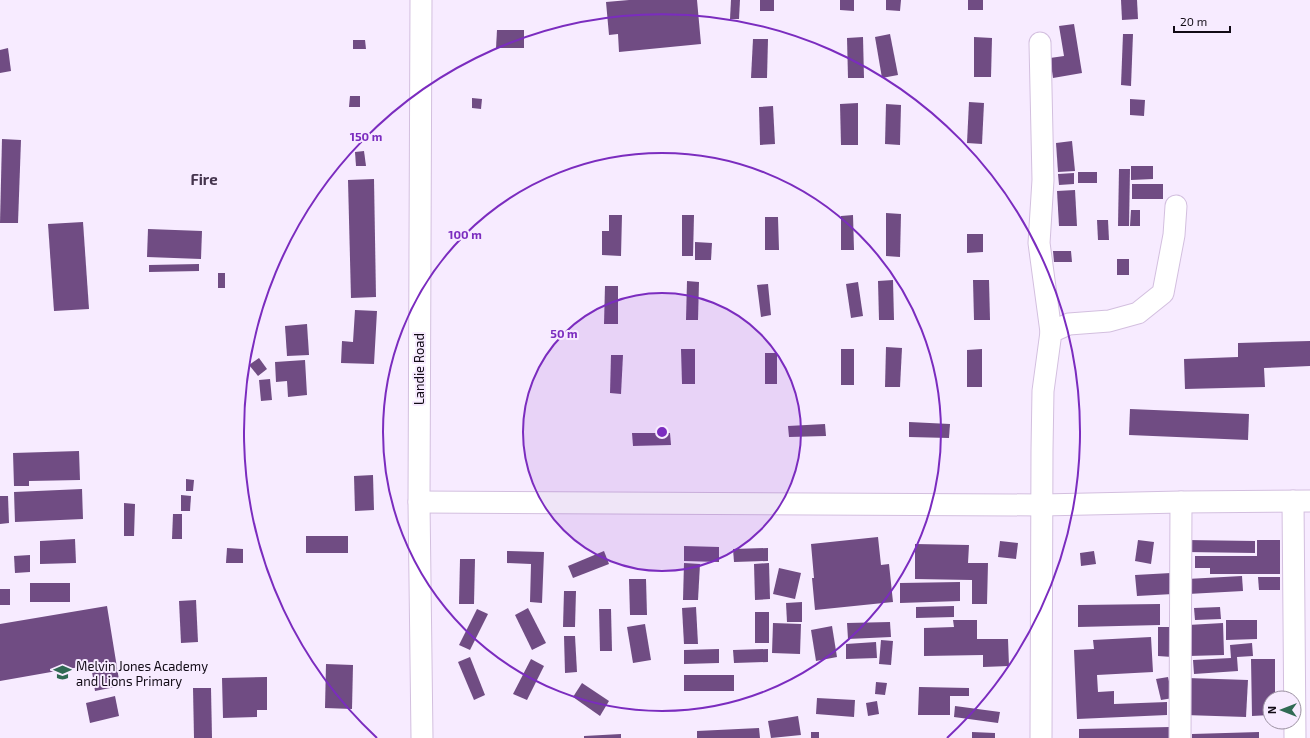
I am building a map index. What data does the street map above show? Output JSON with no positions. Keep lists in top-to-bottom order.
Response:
{
  "streets": {
    "street": ["Landie Road"]
  },
  "districts": ["Fire"],
  "places": {
    "school or university": ["Melvin Jones Academy and Lions Primary"]
  },
  "scale_bar": "20 m",
  "north": "left",
  "rings": ["150 m", "100 m", "50 m"]
}
